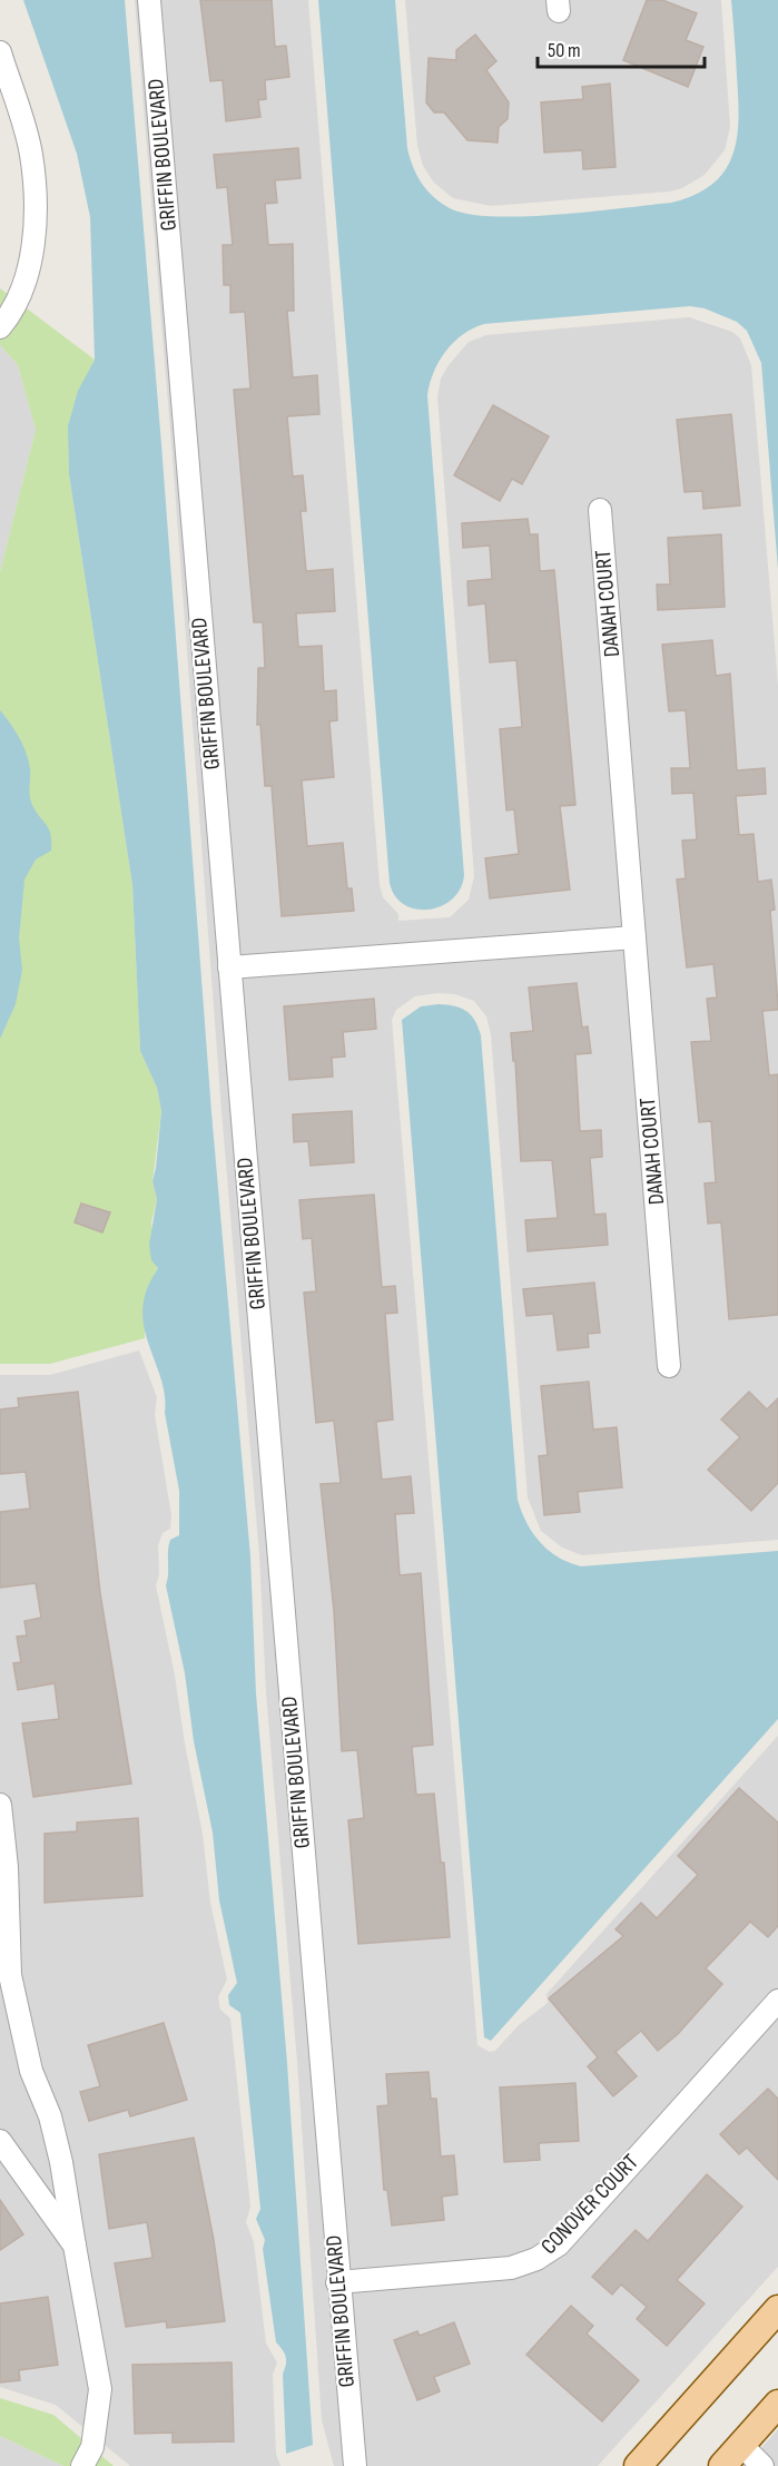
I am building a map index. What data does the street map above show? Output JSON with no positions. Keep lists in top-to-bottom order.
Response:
{
  "streets": {
    "street": ["GRIFFIN BOULEVARD", "DANAH COURT", "CONOVER COURT"]
  },
  "crossings": [
    ["GRIFFIN BOULEVARD", "CONOVER COURT"]
  ],
  "scale_bar": "50 m"
}
